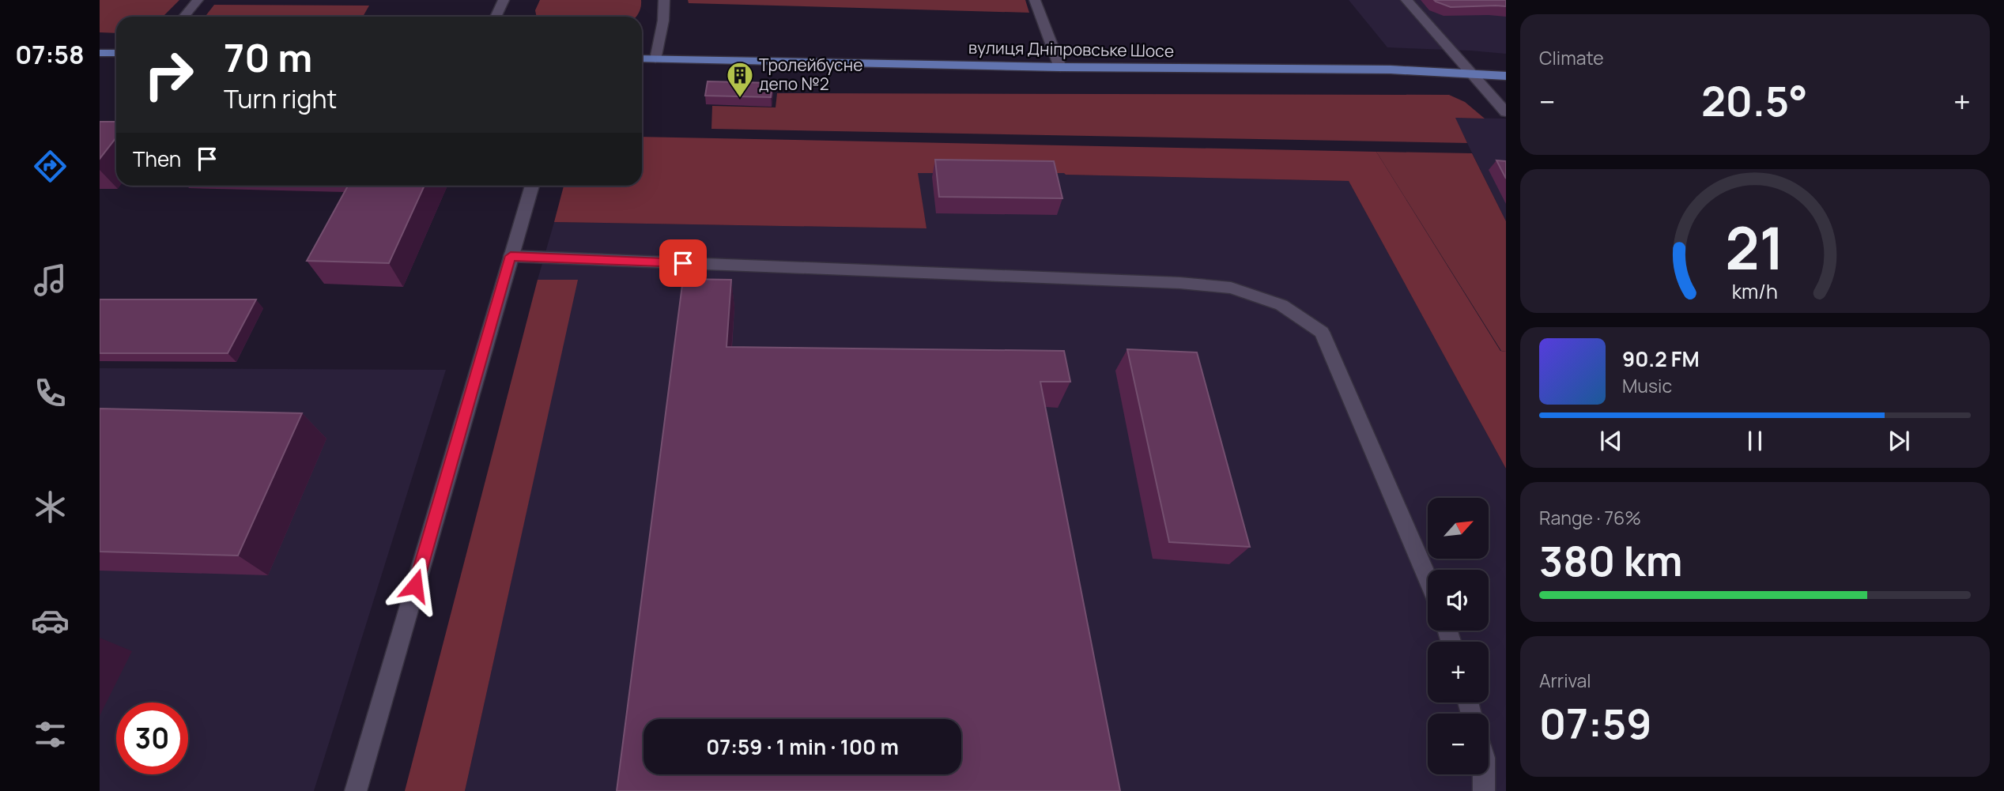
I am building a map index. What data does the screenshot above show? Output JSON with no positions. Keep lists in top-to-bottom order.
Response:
{
  "streets": {
    "main road": ["вулиця Дніпровське Шосе"]
  },
  "places": {
    "building": ["Тролейбусне депо №2"]
  },
  "north": "top right",
  "page": {
    "tabs": "07:58",
    "tile": [
      "Climate",
      ["Range · 76%", "380 km"],
      ["Arrival", "07:59"]
    ],
    "turn": ["70 m", "Turn right"],
    "heat": ["−", "20.5°", "+"],
    "then": "Then",
    "song": ["90.2 FM", "Music"],
    "map_buttons": ["+", "−"],
    "limit": "30",
    "trip": "07:59 · 1 min · 100 m",
    "gauge": ["21", "km/h"]
  }
}
